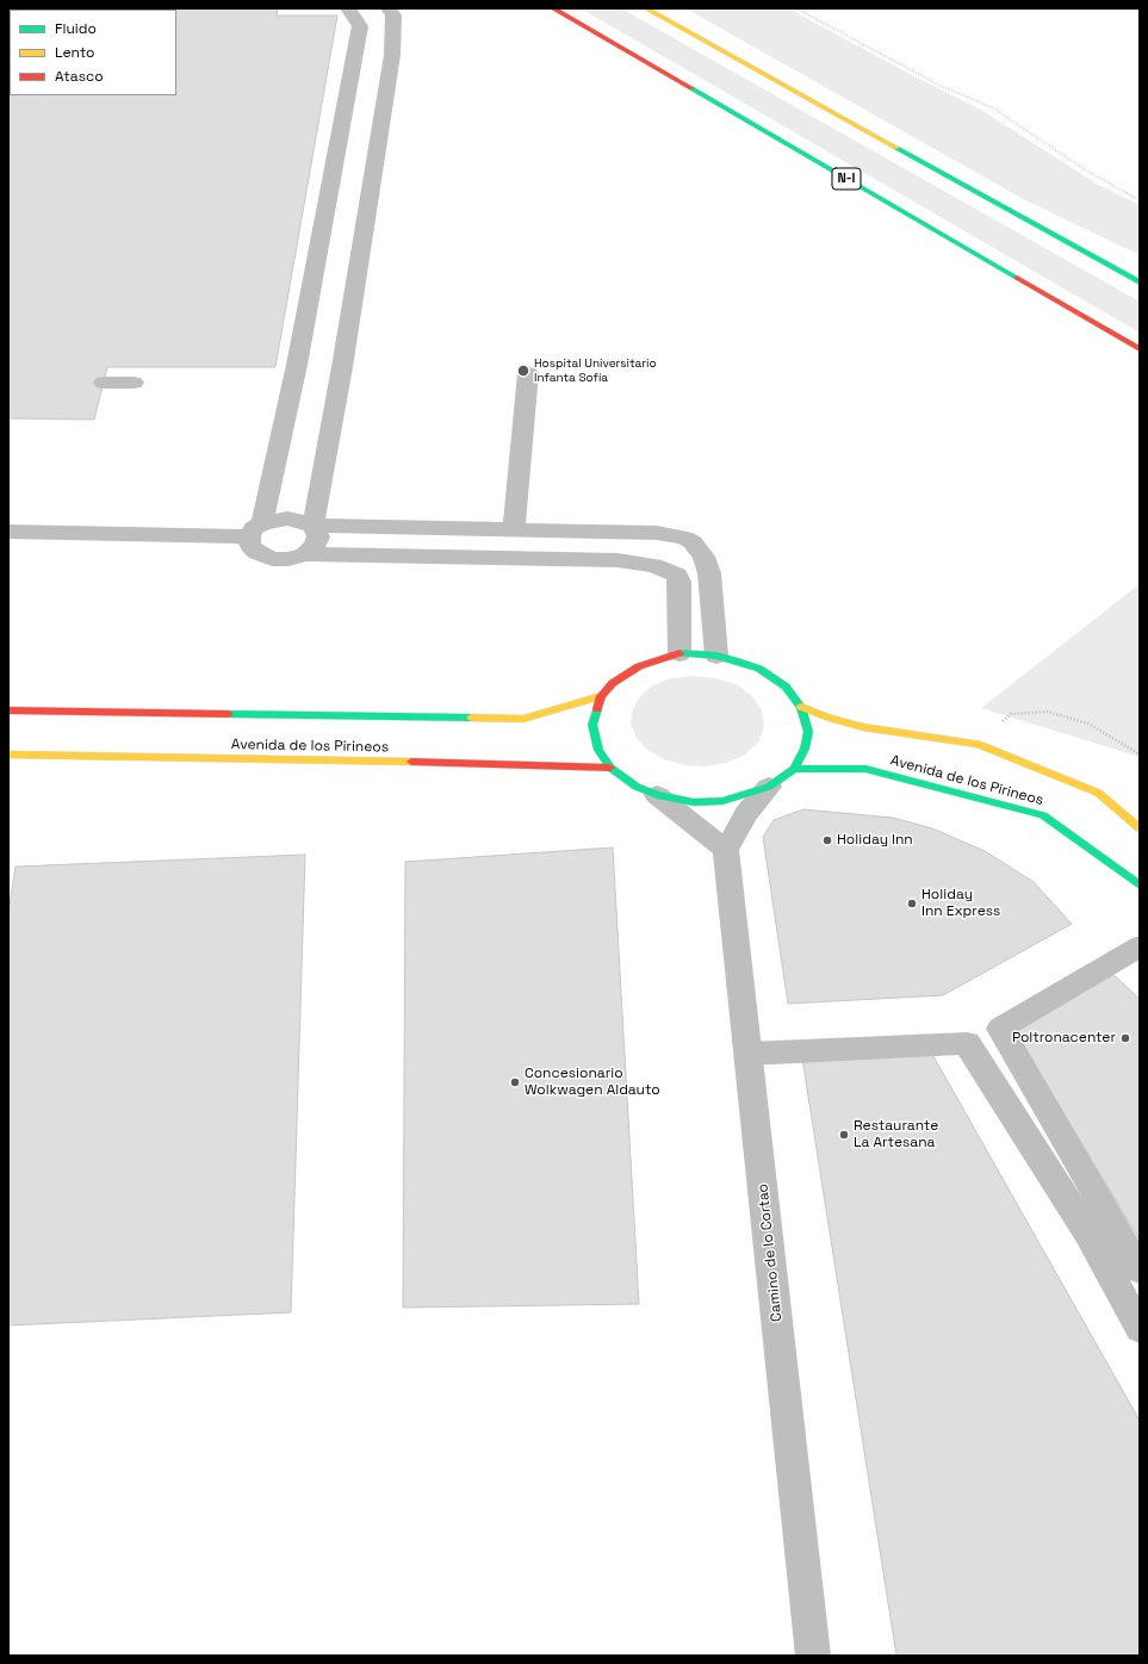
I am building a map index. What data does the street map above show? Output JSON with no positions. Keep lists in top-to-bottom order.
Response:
{
  "streets": {
    "main road": ["N-I", "Avenida de los Pirineos"],
    "street": ["Camino de lo Cortao"]
  },
  "places": [
    "Hospital Universitario Infanta Sofía",
    "Holiday Inn",
    "Holiday Inn Express",
    "Poltronacenter",
    "Concesionario Wolkwagen Aldauto",
    "Restaurante La Artesana"
  ],
  "legend": ["Fluido", "Lento", "Atasco"]
}
